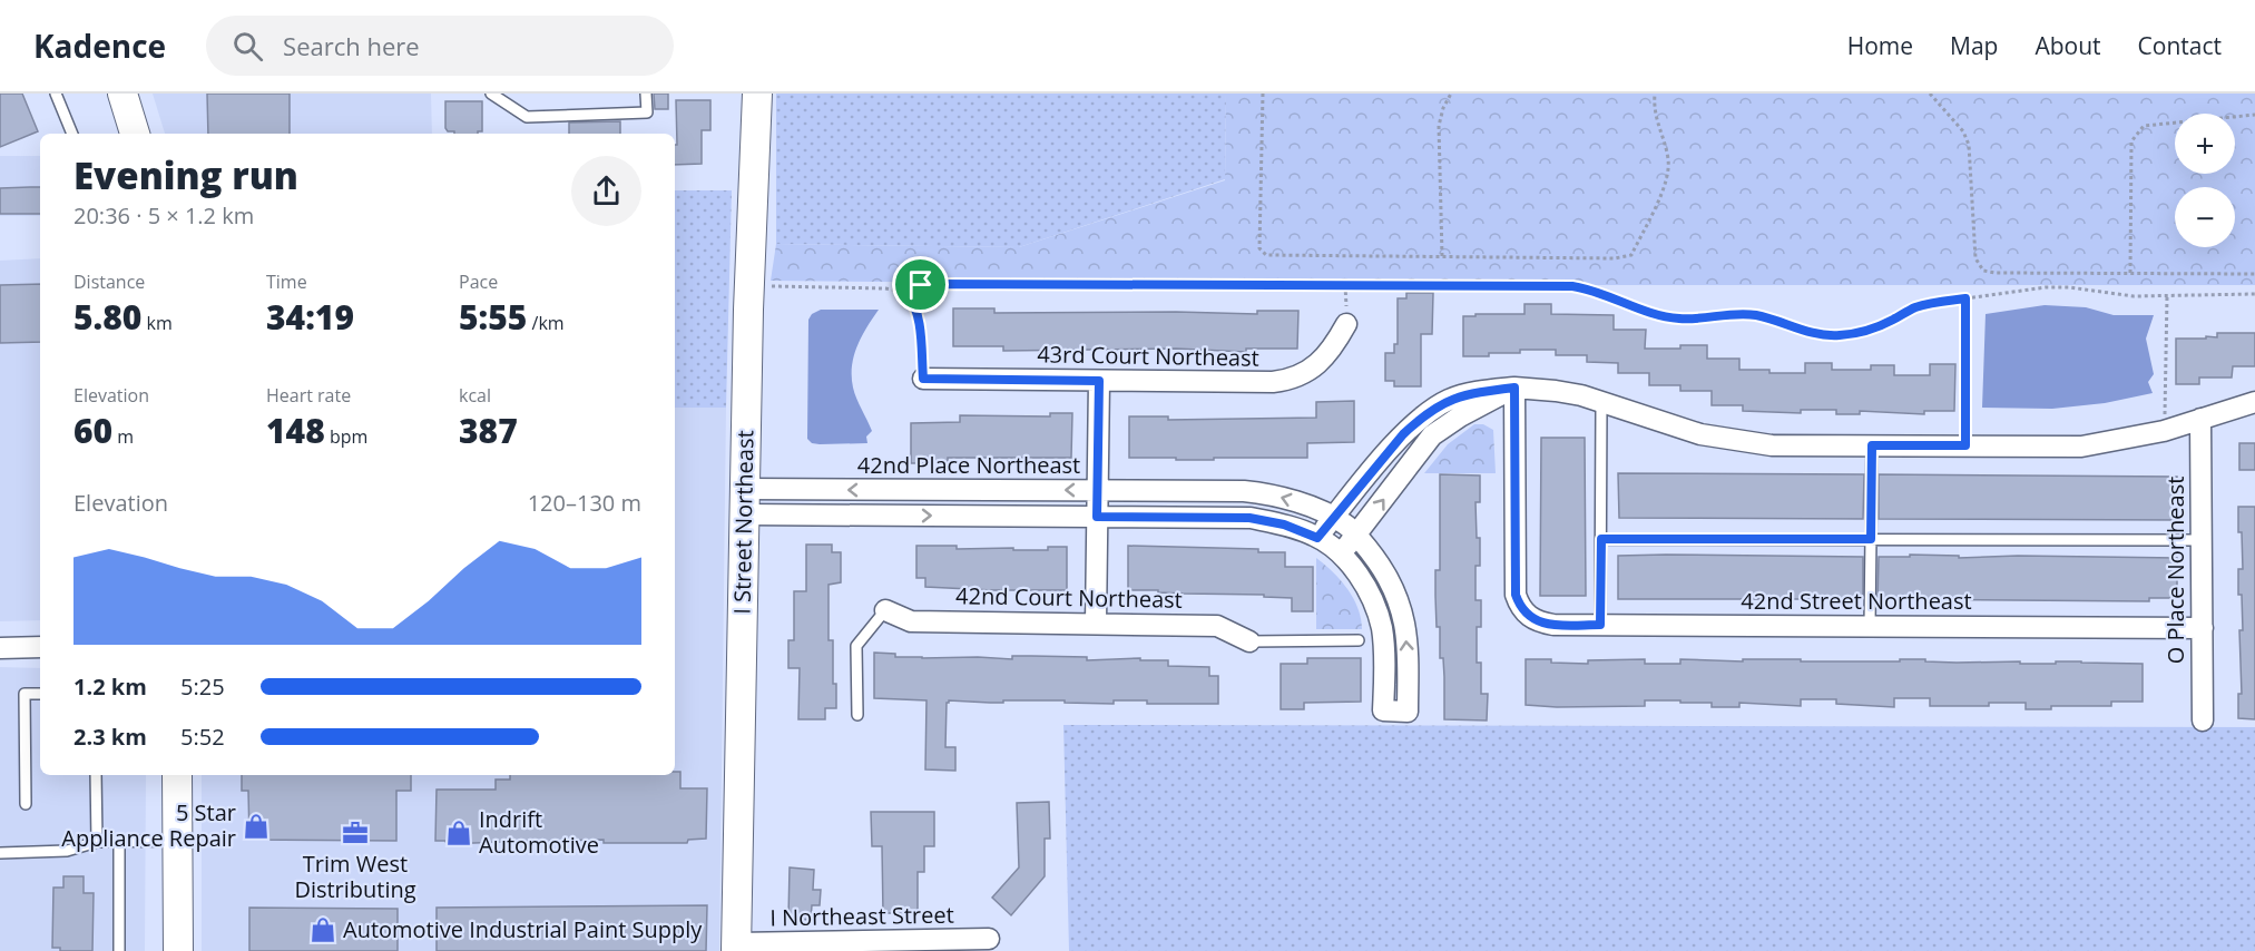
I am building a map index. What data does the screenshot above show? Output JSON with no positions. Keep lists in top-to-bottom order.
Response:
{
  "streets": {
    "street": [
      "43rd Court Northeast",
      "42nd Place Northeast",
      "I Street Northeast",
      "O Place Northeast",
      "42nd Court Northeast",
      "42nd Street Northeast",
      "I Northeast Street"
    ]
  },
  "crossings": [
    ["42nd Place Northeast", "I Street Northeast"],
    ["I Street Northeast", "I Northeast Street"],
    ["O Place Northeast", "42nd Street Northeast"]
  ],
  "places": {
    "shop": ["5 Star Appliance Repair", "Indrift Automotive", "Automotive Industrial Paint Supply"],
    "office": ["Trim West Distributing"]
  },
  "page": {
    "header": "Kadence",
    "search": "Search here",
    "nav": [
      "Home",
      "Map",
      "About",
      "Contact"
    ],
    "map_buttons": ["+", "−"],
    "heading": ["Evening run", "20:36 · 5 × 1.2 km"],
    "stats": [
      ["Distance", "5.80 km"],
      ["Time", "34:19"],
      ["Pace", "5:55 /km"],
      ["Elevation", "60 m"],
      ["Heart rate", "148 bpm"],
      ["kcal", "387"]
    ],
    "chart": ["Elevation", "120–130 m"],
    "list": [
      {
        "name": "1.2 km",
        "note": "5:25"
      },
      {
        "name": "2.3 km",
        "note": "5:52"
      }
    ]
  }
}
